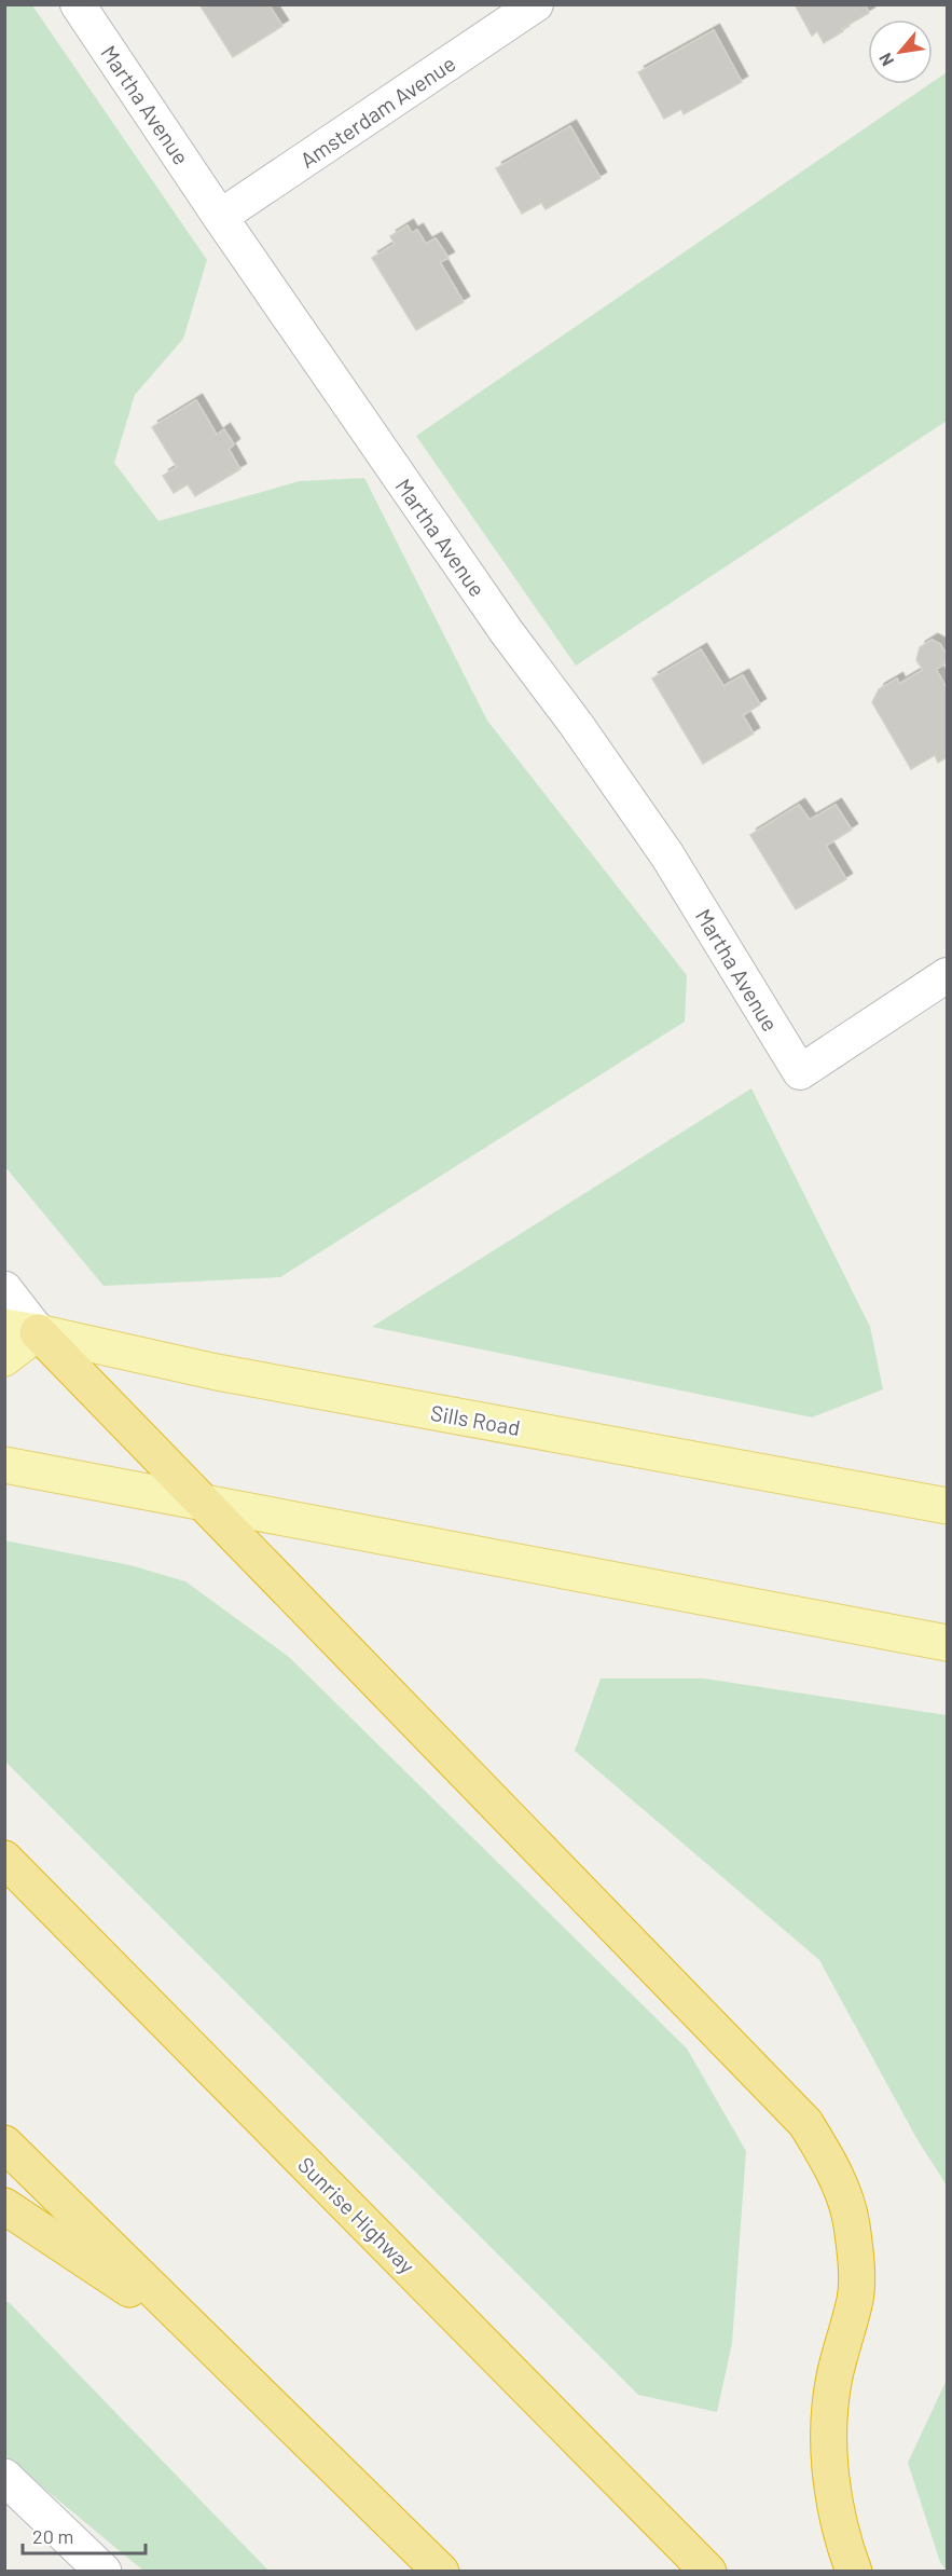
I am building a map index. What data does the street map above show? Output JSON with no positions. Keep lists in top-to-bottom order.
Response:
{
  "streets": {
    "highway": ["Sunrise Highway"],
    "main road": ["Sills Road"],
    "street": ["Martha Avenue", "Amsterdam Avenue"]
  },
  "crossings": [
    ["Martha Avenue", "Amsterdam Avenue"]
  ],
  "scale_bar": "20 m",
  "north": "bottom left"
}
